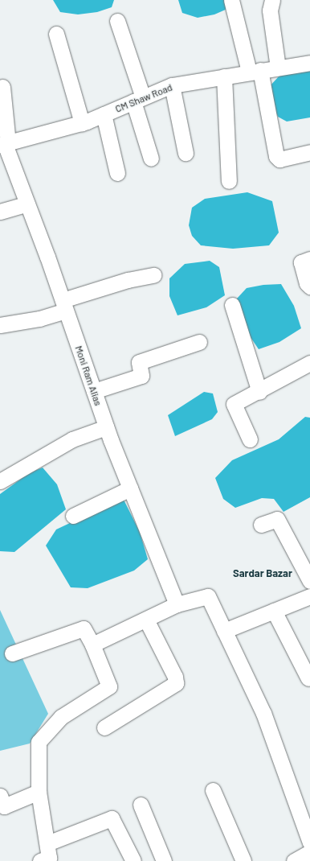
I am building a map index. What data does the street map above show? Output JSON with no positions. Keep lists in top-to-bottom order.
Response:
{
  "streets": {
    "street": ["CM Shaw Road", "Moni Ram Alias"]
  },
  "crossings": [
    ["CM Shaw Road", "Moni Ram Alias"]
  ],
  "districts": ["Sardar Bazar"]
}
